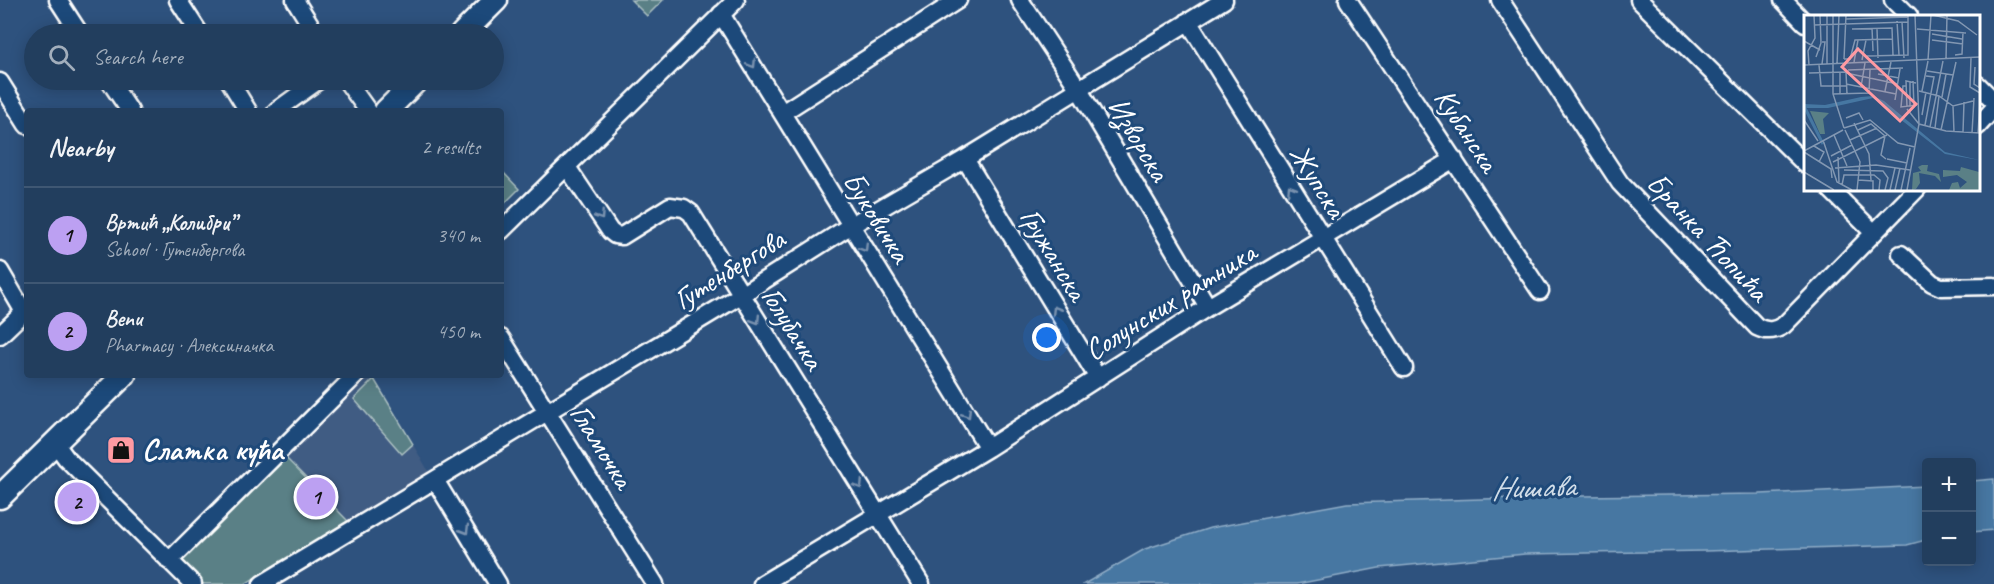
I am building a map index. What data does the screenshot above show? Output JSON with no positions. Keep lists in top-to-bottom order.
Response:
{
  "streets": {
    "street": [
      "Кубанска",
      "Изворска",
      "Жупска",
      "Буковичка",
      "Бранка Ћопића",
      "Гружанска",
      "Гутенбергова",
      "Солунских ратника",
      "Голубачка",
      "Гламочка"
    ]
  },
  "crossings": [
    ["Кубанска", "Солунских ратника"],
    ["Изворска", "Гутенбергова"],
    ["Изворска", "Солунских ратника"],
    ["Жупска", "Гутенбергова"],
    ["Жупска", "Солунских ратника"],
    ["Буковичка", "Гутенбергова"],
    ["Буковичка", "Солунских ратника"],
    ["Гружанска", "Гутенбергова"],
    ["Гружанска", "Солунских ратника"],
    ["Гутенбергова", "Голубачка"],
    ["Гутенбергова", "Гламочка"],
    ["Солунских ратника", "Голубачка"]
  ],
  "one_way": [
    "Жупска",
    "Буковичка",
    "Гружанска",
    "Голубачка"
  ],
  "water": ["Нишава"],
  "places": {
    "shop": ["Слатка кућа"]
  },
  "page": {
    "search": "Search here",
    "heading": ["Nearby", "2 results"],
    "list": [
      {
        "mark": "1",
        "name": "Вртић „Колибри”",
        "note": "School · Гутенбергова",
        "value": "340 m"
      },
      {
        "mark": "2",
        "name": "Benu",
        "note": "Pharmacy · Алексиначка",
        "value": "450 m"
      }
    ],
    "map_buttons": ["+", "−"],
    "pins": ["1", "2"]
  }
}
